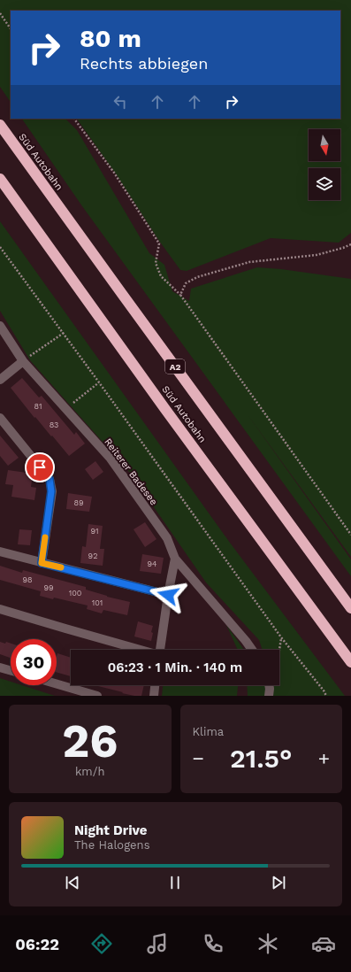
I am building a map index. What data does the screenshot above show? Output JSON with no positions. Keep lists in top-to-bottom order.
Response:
{
  "streets": {
    "highway": ["Süd Autobahn", "A2"],
    "street": ["Reiterer Badesee"]
  },
  "house_numbers": [
    "81",
    "83",
    "89",
    "91",
    "92",
    "94",
    "98",
    "99",
    "100",
    "101"
  ],
  "north": "bottom",
  "page": {
    "turn": ["80 m", "Rechts abbiegen"],
    "limit": "30",
    "trip": "06:23 · 1 Min. · 140 m",
    "tile": [
      ["26", "km/h"],
      "Klima"
    ],
    "heat": ["−", "21.5°", "+"],
    "song": ["Night Drive", "The Halogens"],
    "tabs": "06:22"
  }
}
